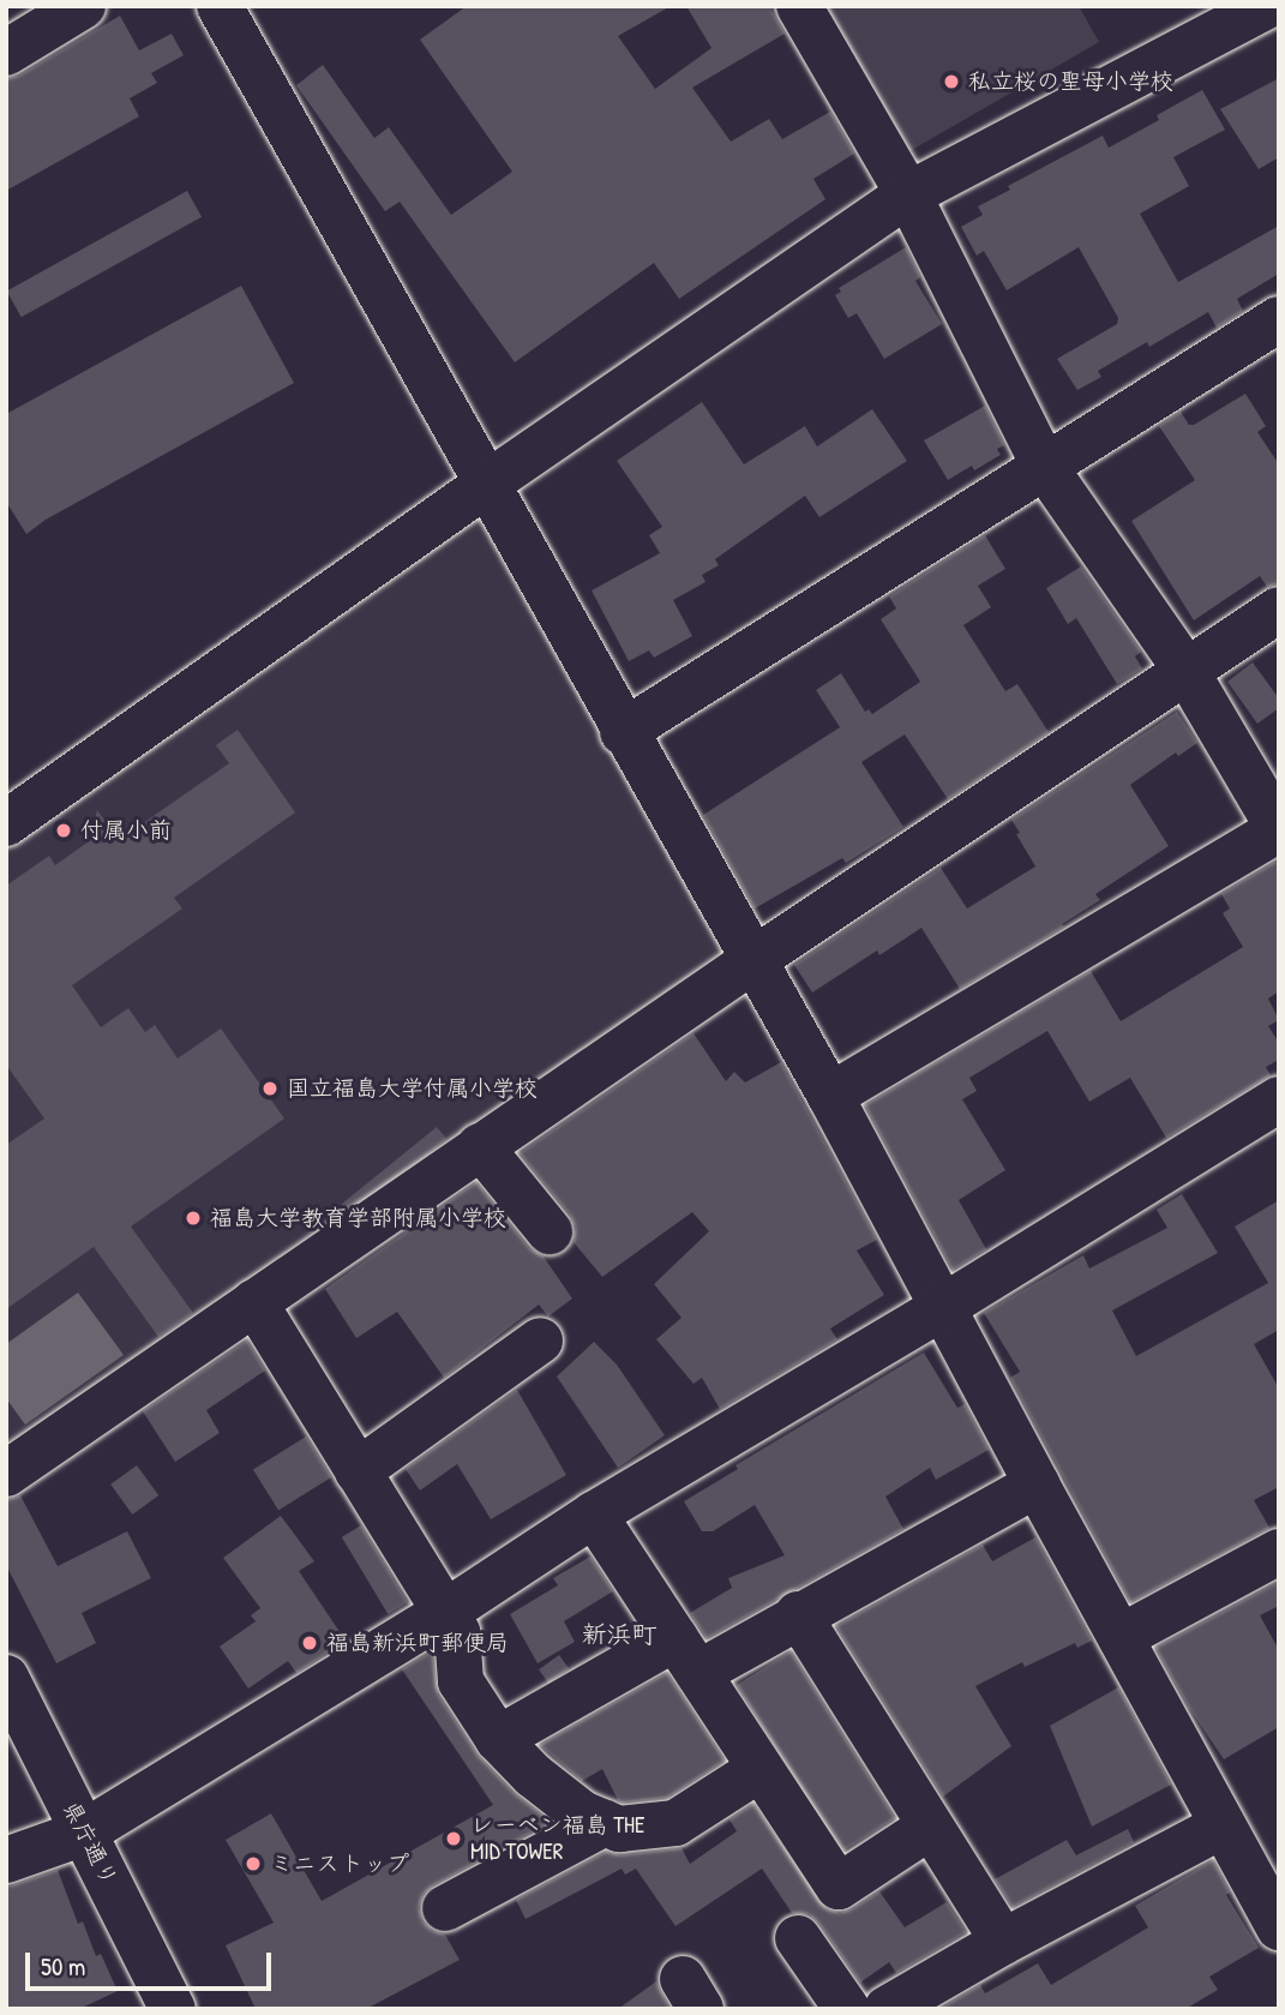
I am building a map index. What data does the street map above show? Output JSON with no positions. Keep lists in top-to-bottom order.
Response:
{
  "streets": {
    "street": ["県庁通り"]
  },
  "districts": ["新浜町"],
  "places": [
    "私立桜の聖母小学校",
    "付属小前",
    "国立福島大学付属小学校",
    "福島大学教育学部附属小学校",
    "福島新浜町郵便局",
    "レーベン福島 THE MID TOWER",
    "ミニストップ"
  ],
  "scale_bar": "50 m"
}
